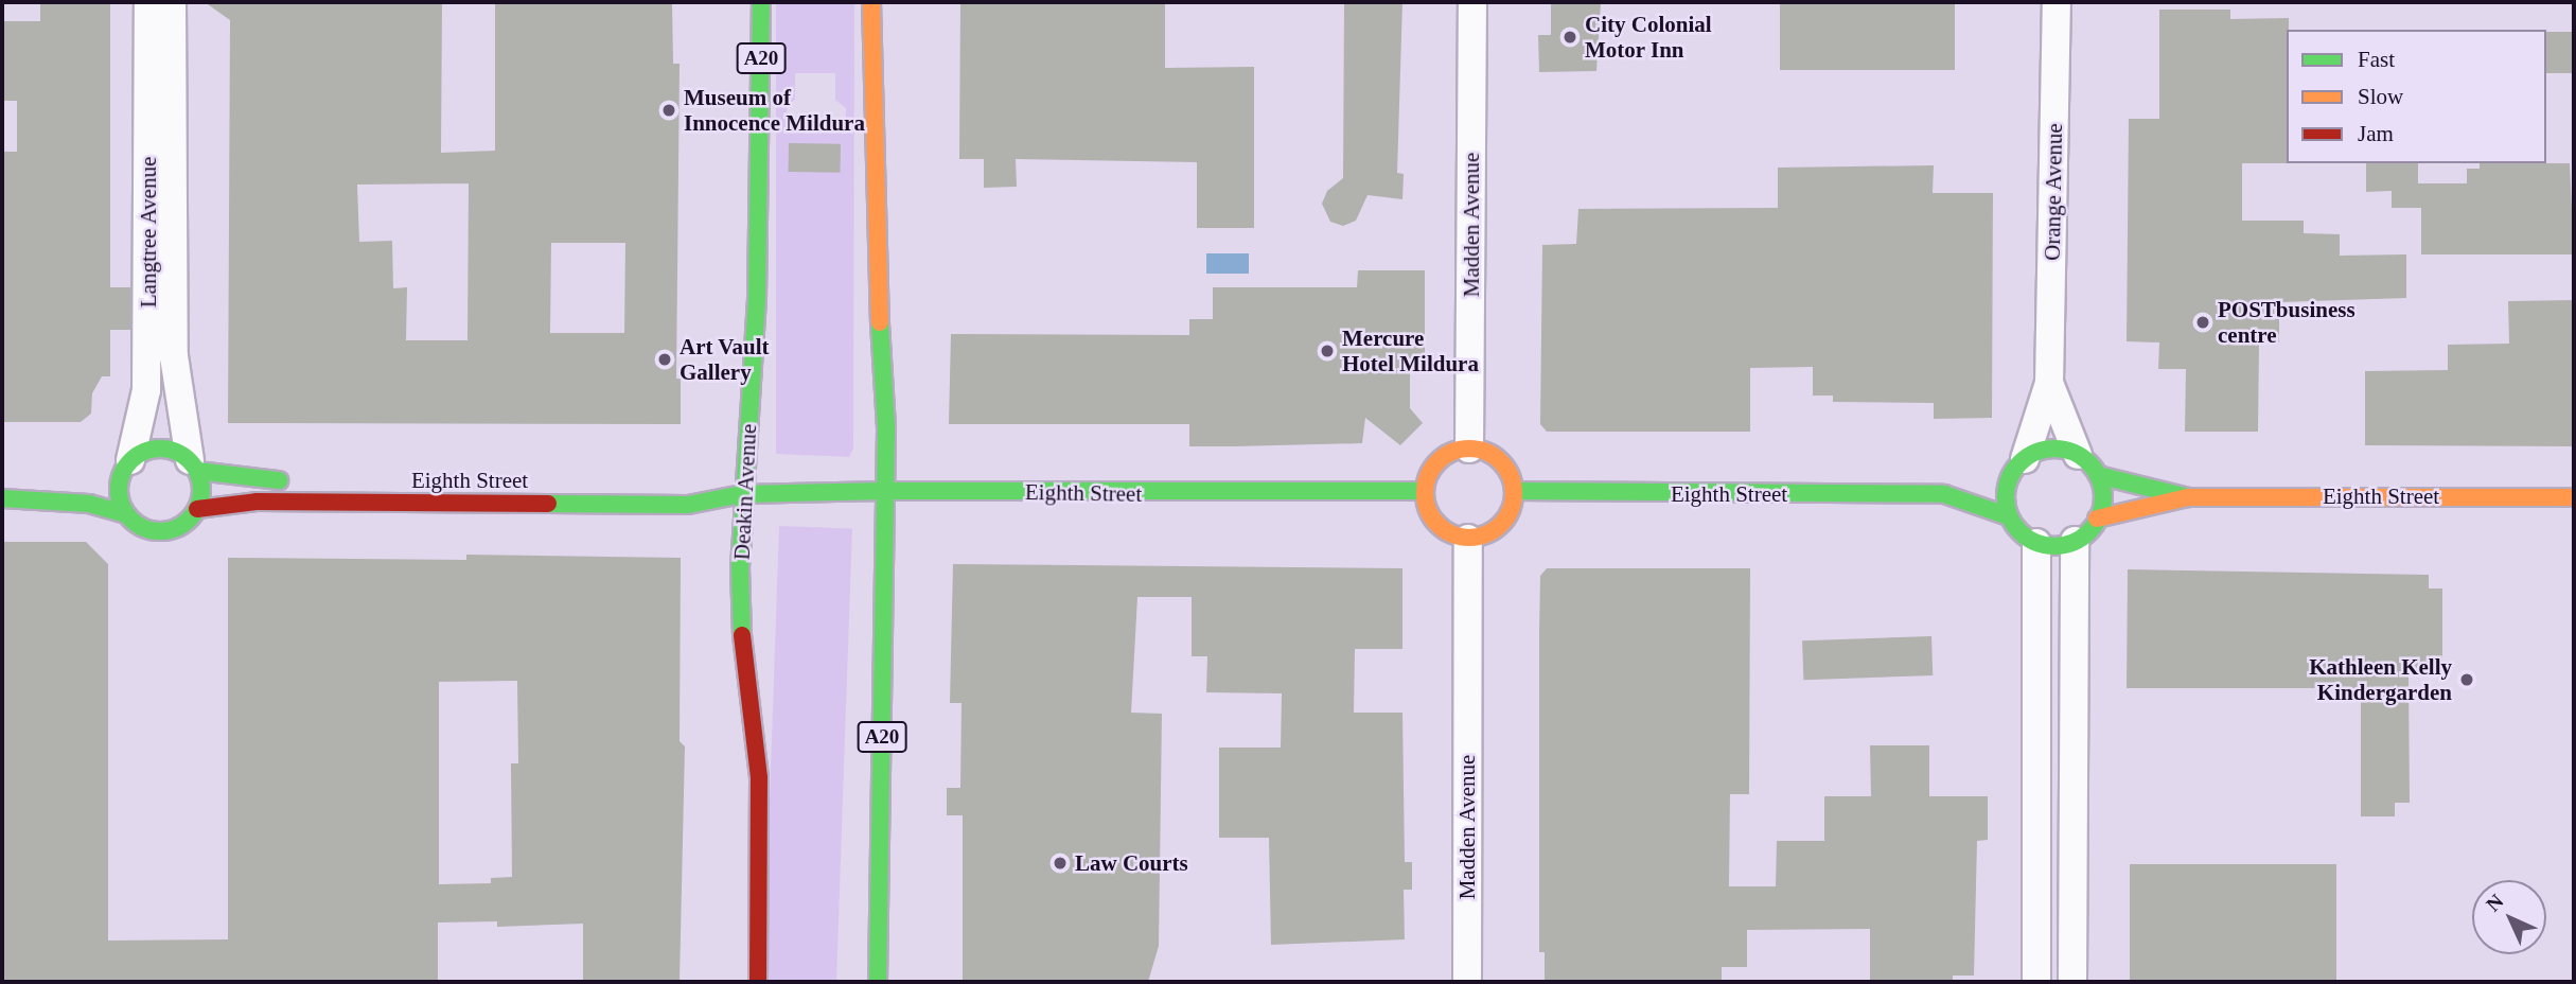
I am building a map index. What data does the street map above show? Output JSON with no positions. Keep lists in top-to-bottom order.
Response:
{
  "streets": {
    "main road": ["A20", "Eighth Street", "Deakin Avenue"],
    "street": ["Orange Avenue", "Madden Avenue", "Langtree Avenue"]
  },
  "crossings": [
    ["A20", "Eighth Street"],
    ["Orange Avenue", "Eighth Street"],
    ["Madden Avenue", "Eighth Street"],
    ["Langtree Avenue", "Eighth Street"],
    ["Eighth Street", "Deakin Avenue"]
  ],
  "places": [
    "City Colonial Motor Inn",
    "Museum of Innocence Mildura",
    "POSTbusiness centre",
    "Mercure Hotel Mildura",
    "Art Vault Gallery",
    "Kathleen Kelly Kindergarden",
    "Law Courts"
  ],
  "legend": ["Fast", "Slow", "Jam"],
  "north": "top left"
}
